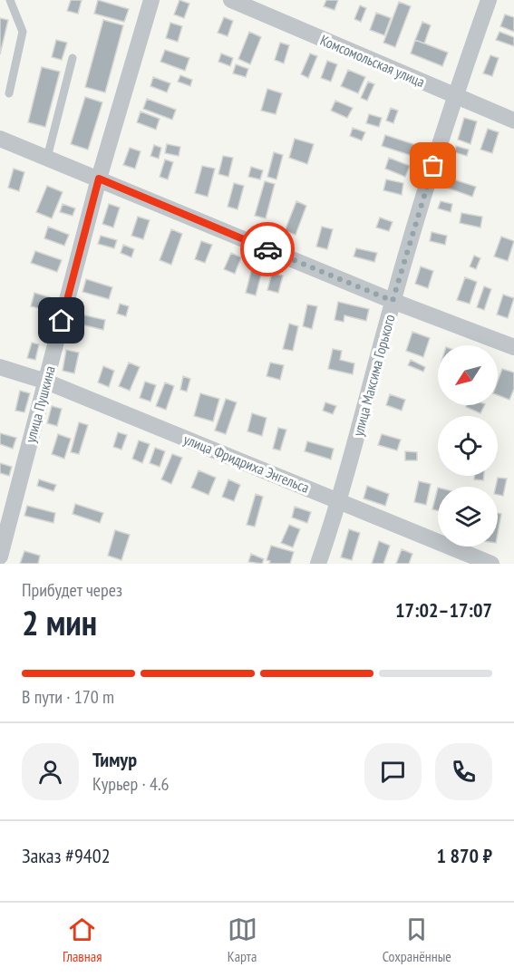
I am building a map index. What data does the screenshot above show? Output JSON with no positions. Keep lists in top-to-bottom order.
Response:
{
  "streets": {
    "street": [
      "Комсомольская улица",
      "улица Максима Горького",
      "улица Пушкина",
      "улица Фридриха Энгельса"
    ]
  },
  "crossings": [
    ["Комсомольская улица", "улица Максима Горького"],
    ["улица Максима Горького", "улица Фридриха Энгельса"],
    ["улица Пушкина", "улица Фридриха Энгельса"]
  ],
  "north": "bottom left",
  "page": {
    "heading": ["2 мин", "Прибудет через", "17:02–17:07"],
    "panel": [
      "Тимур",
      "Курьер · 4.6",
      "Заказ #9402",
      "1 870 ₽"
    ],
    "bar": "В пути · 170 m",
    "tabs": ["Главная", "Карта", "Сохранённые"]
  }
}
